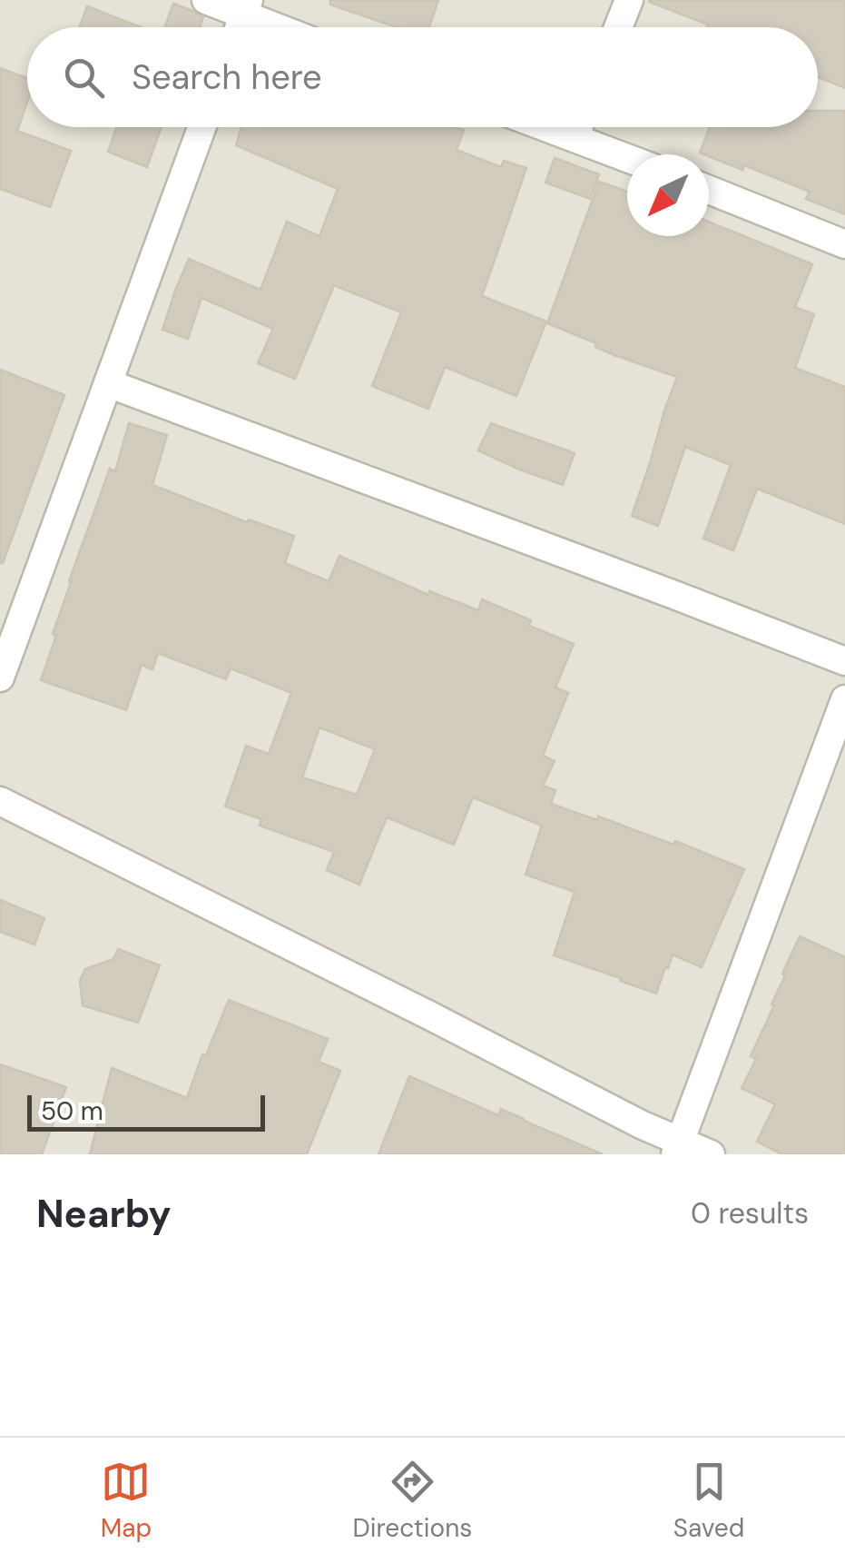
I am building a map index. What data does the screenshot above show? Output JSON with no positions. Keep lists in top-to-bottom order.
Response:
{
  "scale_bar": "50 m",
  "north": "bottom left",
  "page": {
    "search": "Search here",
    "scale": "50 m",
    "heading": ["Nearby", "0 results"],
    "nav": ["Map", "Directions", "Saved"]
  }
}
